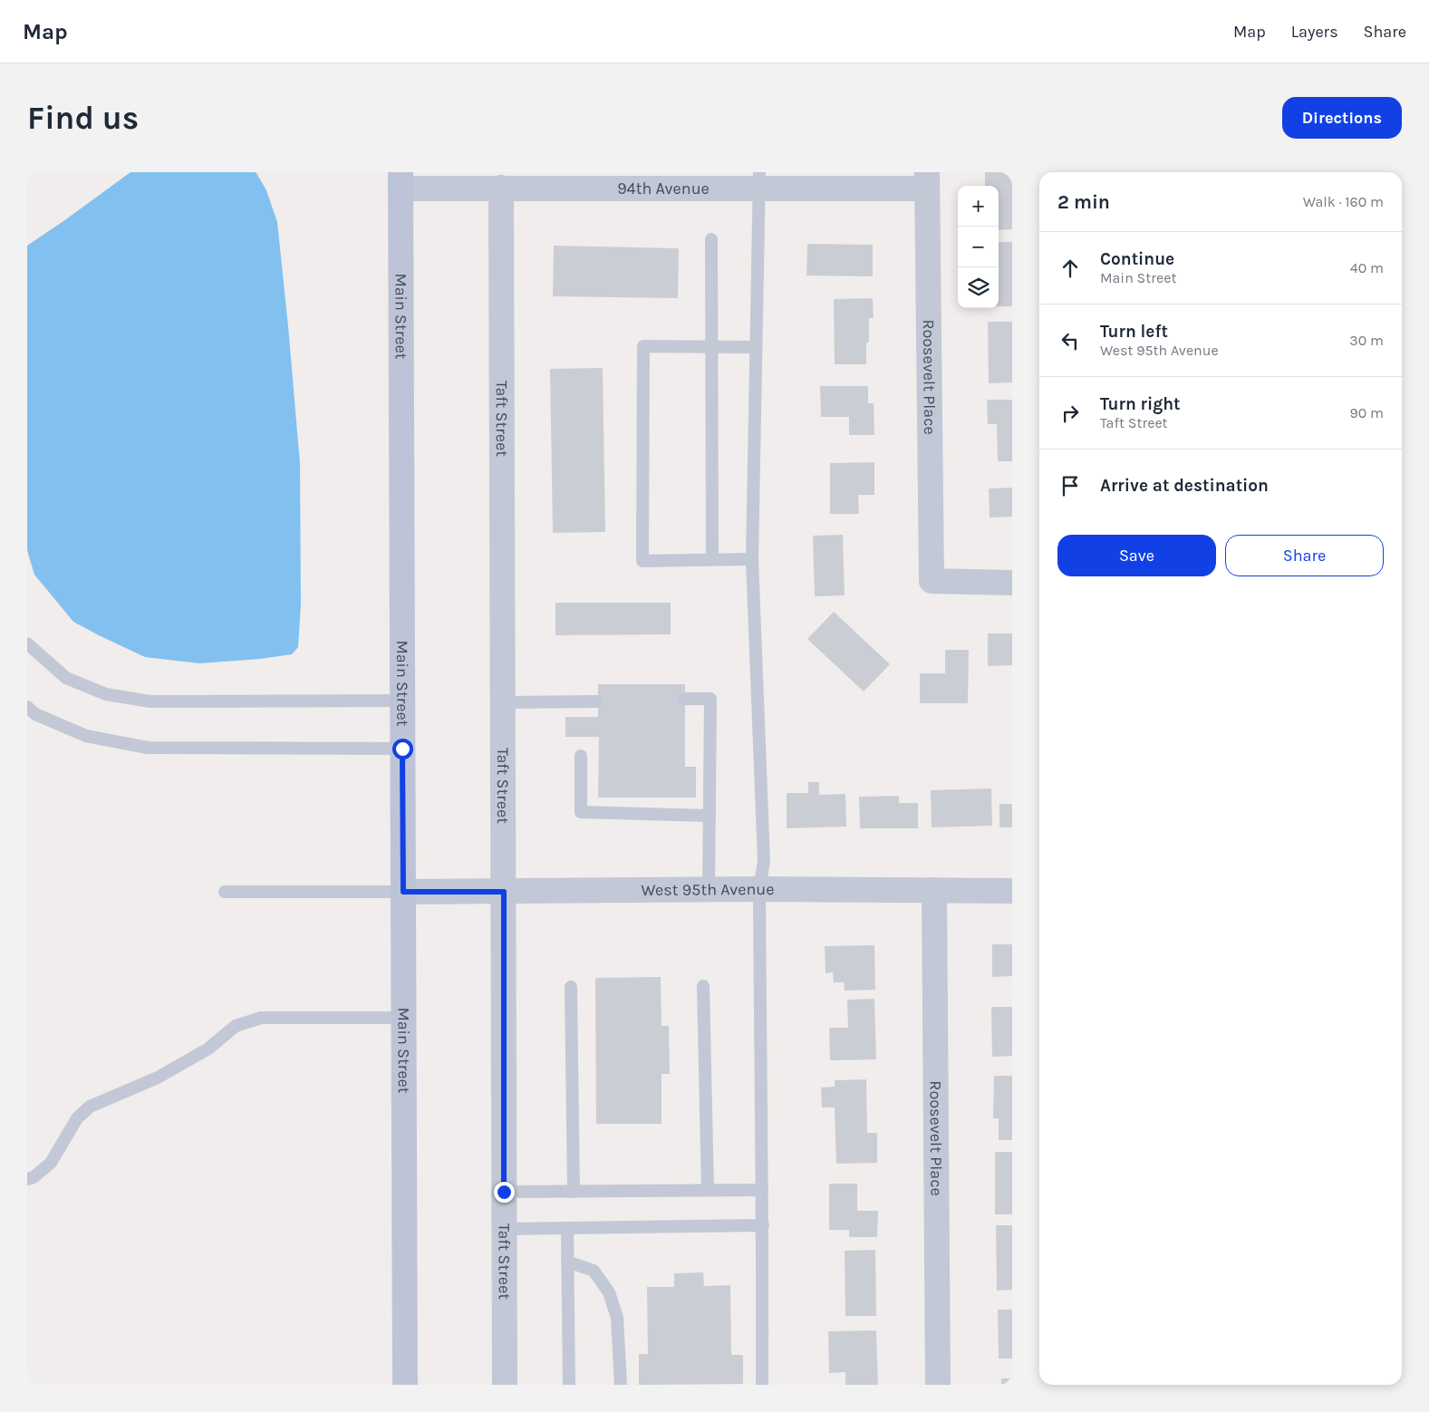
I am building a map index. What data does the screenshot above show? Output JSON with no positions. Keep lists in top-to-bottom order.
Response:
{
  "streets": {
    "main road": ["Main Street"],
    "street": [
      "94th Avenue",
      "Roosevelt Place",
      "Taft Street",
      "West 95th Avenue"
    ]
  },
  "crossings": [
    ["94th Avenue", "Main Street"],
    ["94th Avenue", "Roosevelt Place"],
    ["94th Avenue", "Taft Street"],
    ["Main Street", "West 95th Avenue"],
    ["Roosevelt Place", "West 95th Avenue"],
    ["Taft Street", "West 95th Avenue"]
  ],
  "page": {
    "header": "Map",
    "nav": ["Map", "Layers", "Share"],
    "buttons": [
      "Directions",
      ["Save", "Share"]
    ],
    "title": "Find us",
    "heading": ["2 min", "Walk · 160 m"],
    "map_buttons": ["+", "−"],
    "list": [
      ["Continue", "Main Street", "40 m"],
      ["Turn left", "West 95th Avenue", "30 m"],
      ["Turn right", "Taft Street", "90 m"],
      "Arrive at destination"
    ]
  }
}
